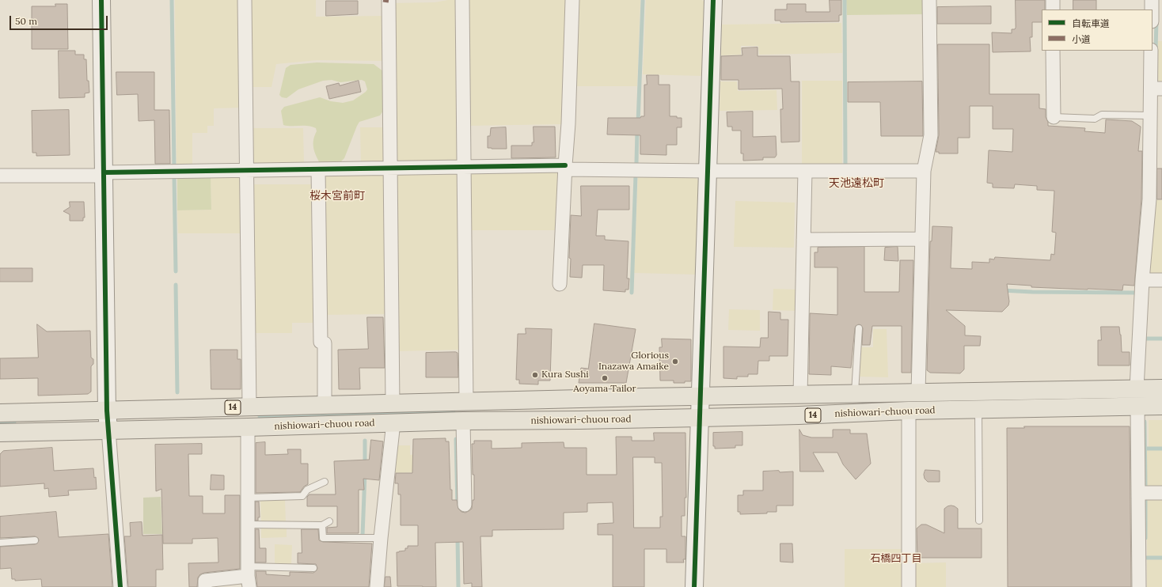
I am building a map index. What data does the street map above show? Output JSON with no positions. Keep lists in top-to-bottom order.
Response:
{
  "streets": {
    "main road": ["14", "nishiowari-chuou road"]
  },
  "districts": ["天池遠松町", "桜木宮前町", "石橋四丁目"],
  "places": ["Glorious Inazawa Amaike", "Kura Sushi", "Aoyama Tailor"],
  "legend": ["自転車道", "小道"],
  "scale_bar": "50 m"
}
